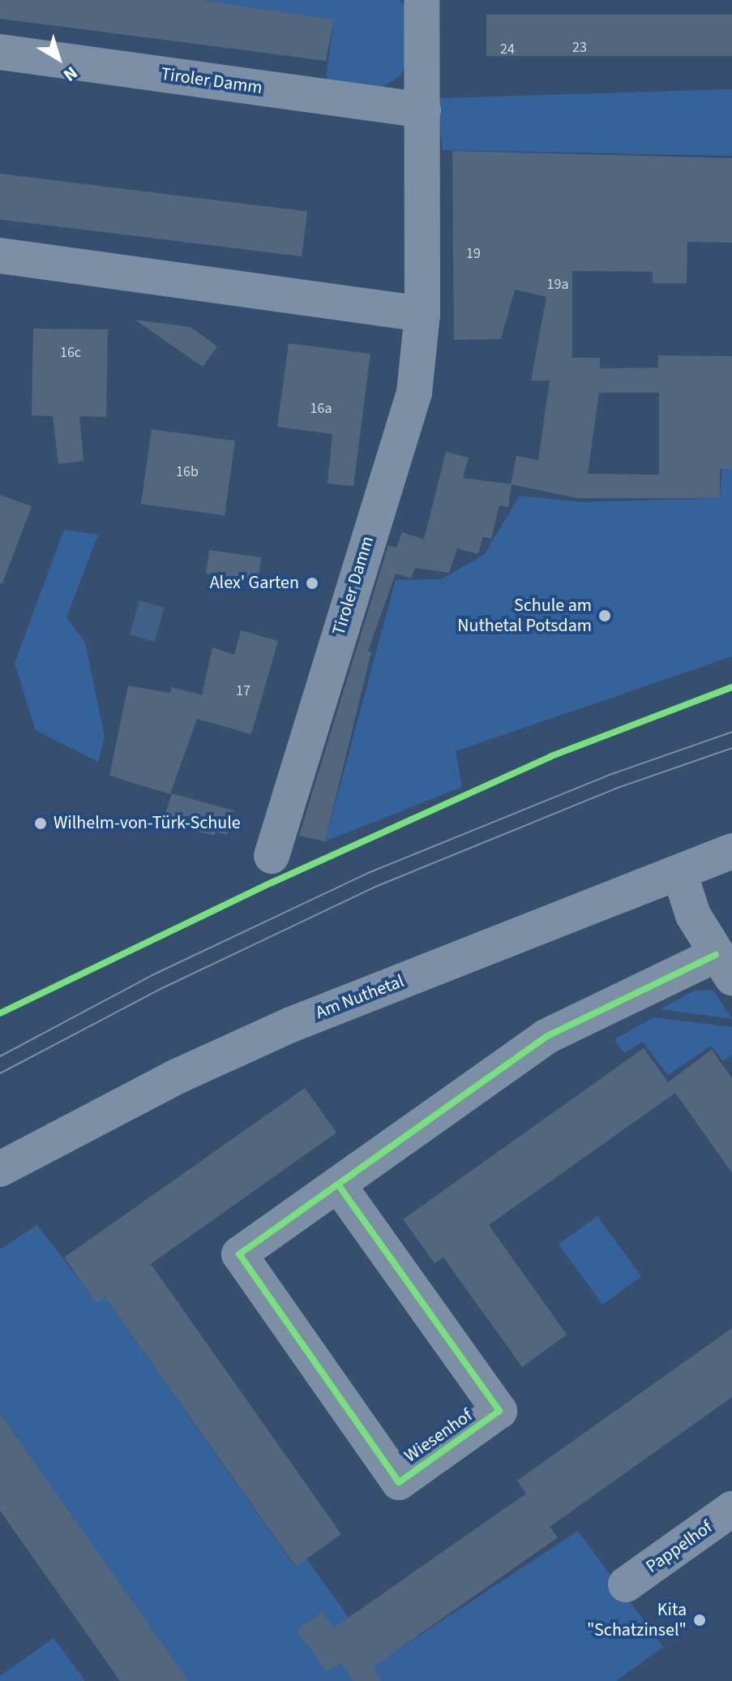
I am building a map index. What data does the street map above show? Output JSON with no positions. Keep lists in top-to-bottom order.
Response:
{
  "streets": {
    "street": [
      "Tiroler Damm",
      "Am Nuthetal",
      "Wiesenhof",
      "Pappelhof"
    ]
  },
  "places": [
    "Alex' Garten",
    "Schule am Nuthetal Potsdam",
    "Wilhelm-von-Türk-Schule",
    "Kita \"Schatzinsel\""
  ],
  "house_numbers": [
    "23",
    "24",
    "19",
    "19a",
    "16c",
    "16a",
    "16b",
    "17"
  ],
  "north": "bottom right"
}
